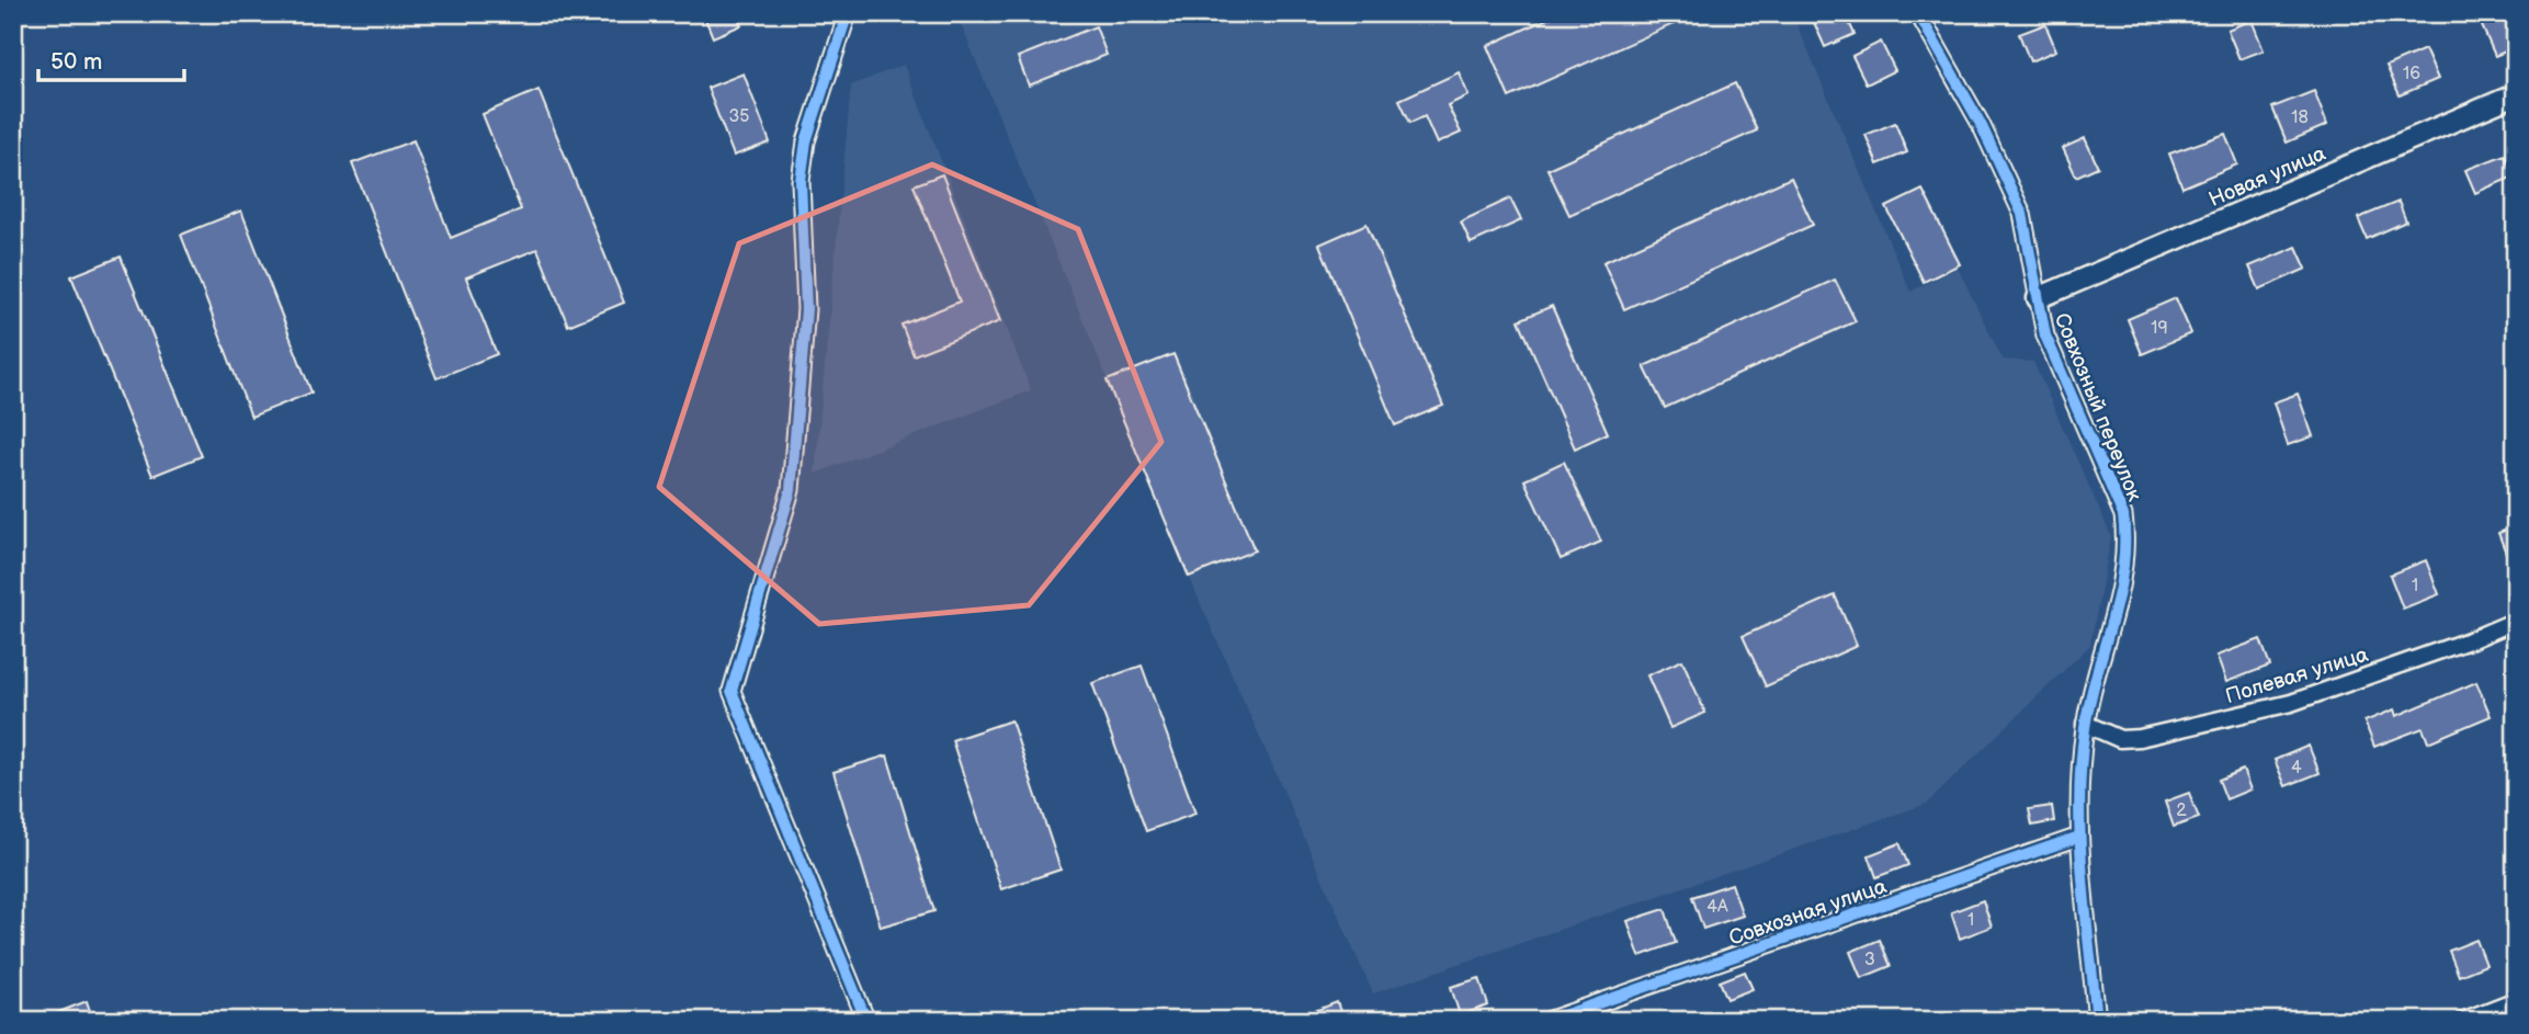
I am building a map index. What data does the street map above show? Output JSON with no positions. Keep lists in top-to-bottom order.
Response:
{
  "streets": {
    "street": [
      "Новая улица",
      "Совхозный переулок",
      "Полевая улица",
      "Совхозная улица"
    ]
  },
  "crossings": [
    ["Новая улица", "Совхозный переулок"],
    ["Совхозный переулок", "Полевая улица"],
    ["Совхозный переулок", "Совхозная улица"]
  ],
  "house_numbers": [
    "16",
    "35",
    "18",
    "19",
    "1",
    "4",
    "2",
    "4А",
    "1",
    "3"
  ],
  "scale_bar": "50 m"
}
